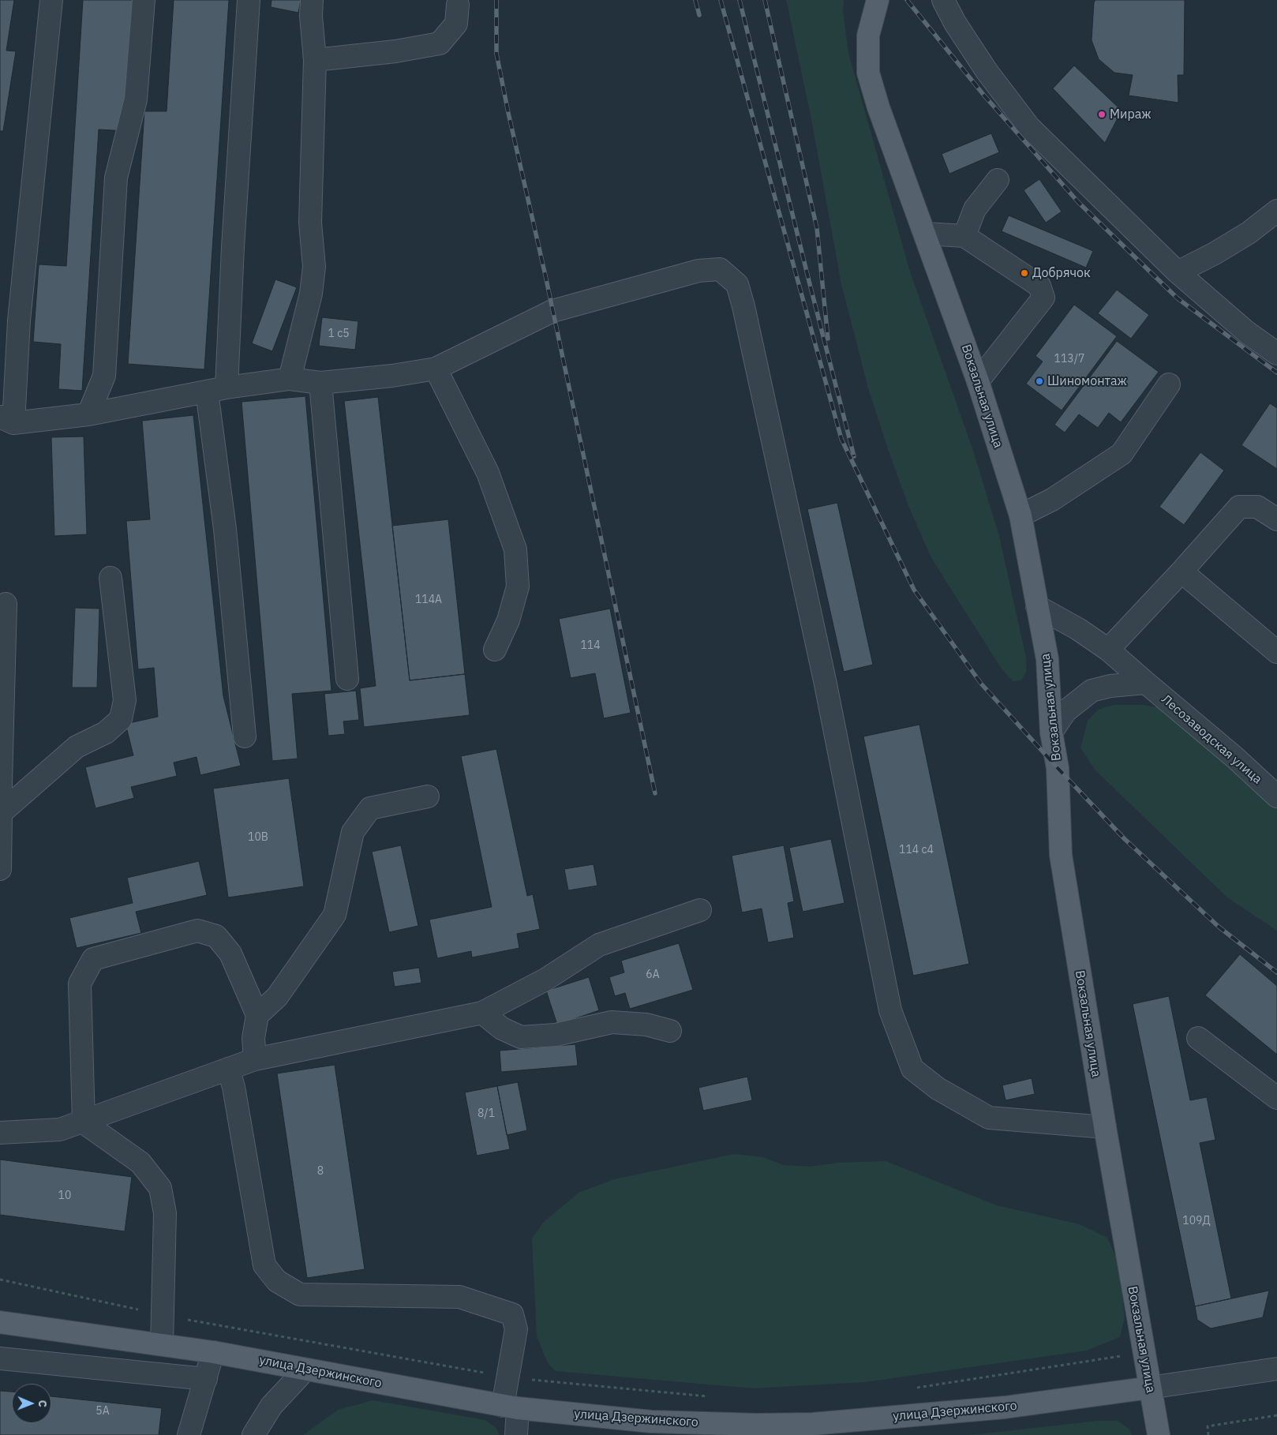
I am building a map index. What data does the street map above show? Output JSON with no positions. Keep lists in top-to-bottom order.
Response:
{
  "streets": {
    "main road": ["Вокзальная улица", "улица Дзержинского"],
    "street": ["Лесозаводская улица"]
  },
  "crossings": [
    ["Вокзальная улица", "Лесозаводская улица"],
    ["Вокзальная улица", "улица Дзержинского"]
  ],
  "places": ["Мираж", "Добрячок", "Шиномонтаж"],
  "house_numbers": [
    "1 с5",
    "113/7",
    "114А",
    "114",
    "10В",
    "114 с4",
    "6А",
    "8/1",
    "8",
    "10",
    "109Д",
    "5А"
  ],
  "north": "right"
}
